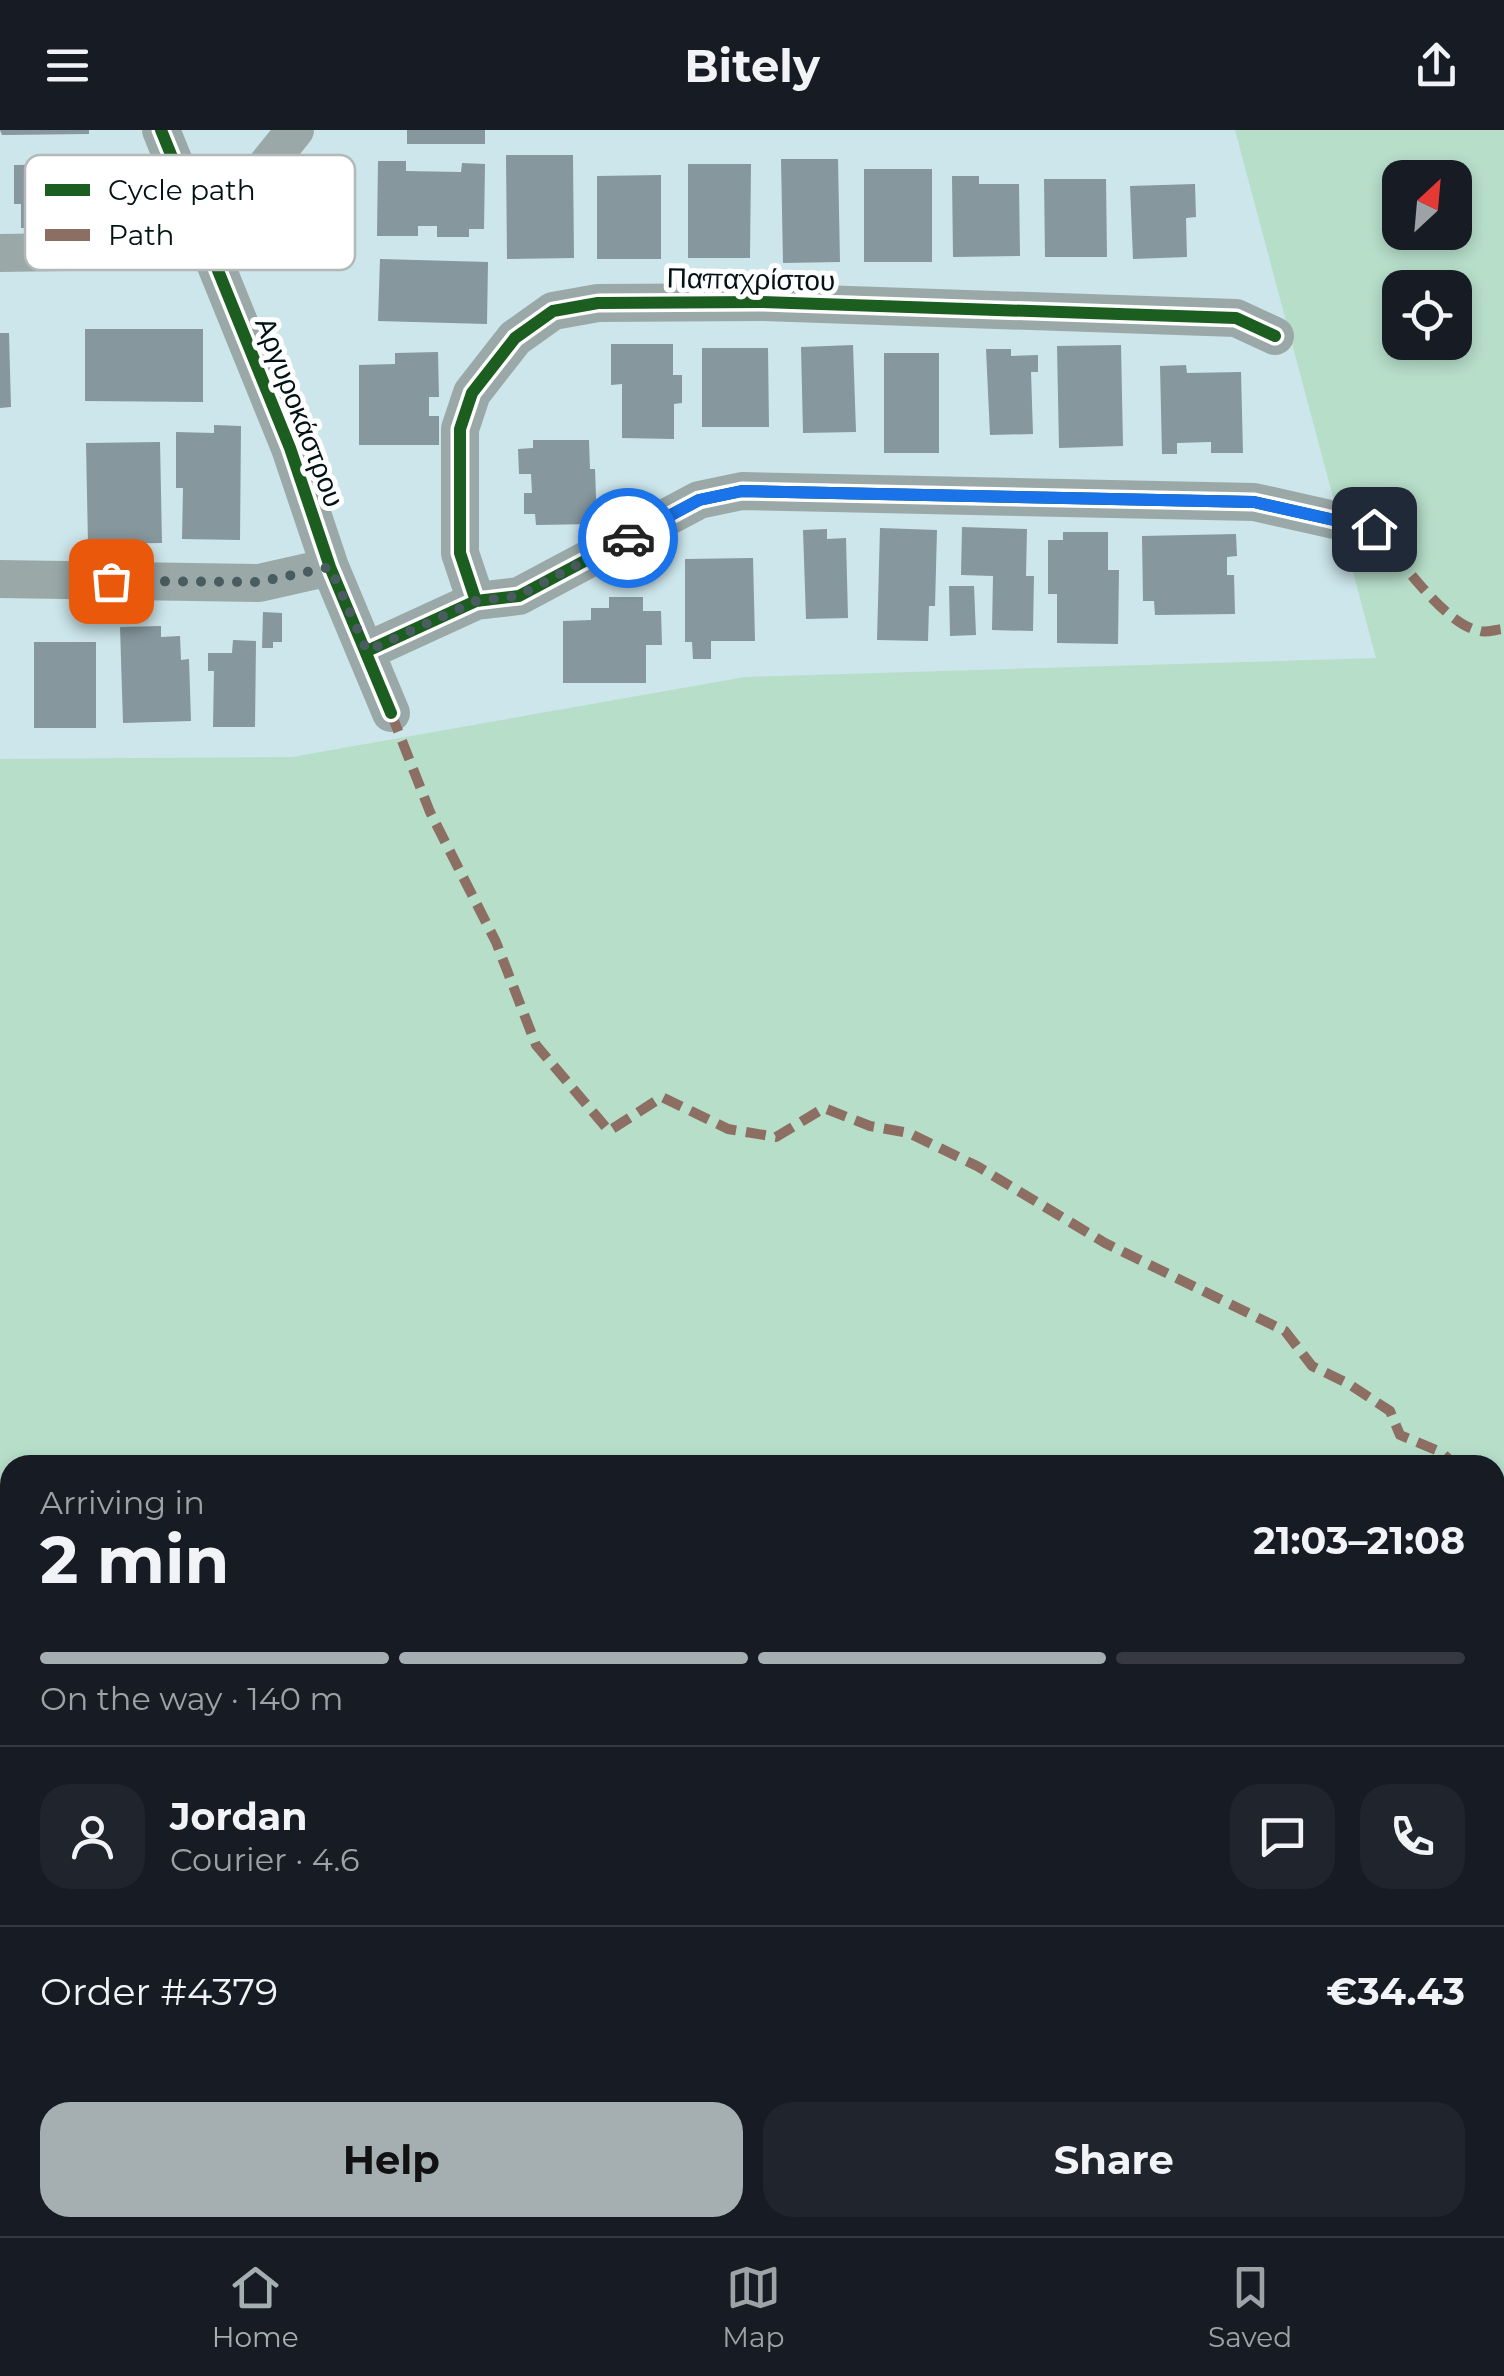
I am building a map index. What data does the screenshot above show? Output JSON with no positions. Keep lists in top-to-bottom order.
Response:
{
  "streets": {
    "street": ["Παπαχρίστου", "Αργυροκάστρου"]
  },
  "legend": ["Cycle path", "Path"],
  "north": "top right",
  "page": {
    "header": "Bitely",
    "heading": ["2 min", "Arriving in", "21:03–21:08"],
    "panel": [
      "Jordan",
      "Courier · 4.6",
      "Order #4379",
      "€34.43"
    ],
    "bar": "On the way · 140 m",
    "buttons": ["Help", "Share"],
    "tabs": ["Home", "Map", "Saved"]
  }
}
